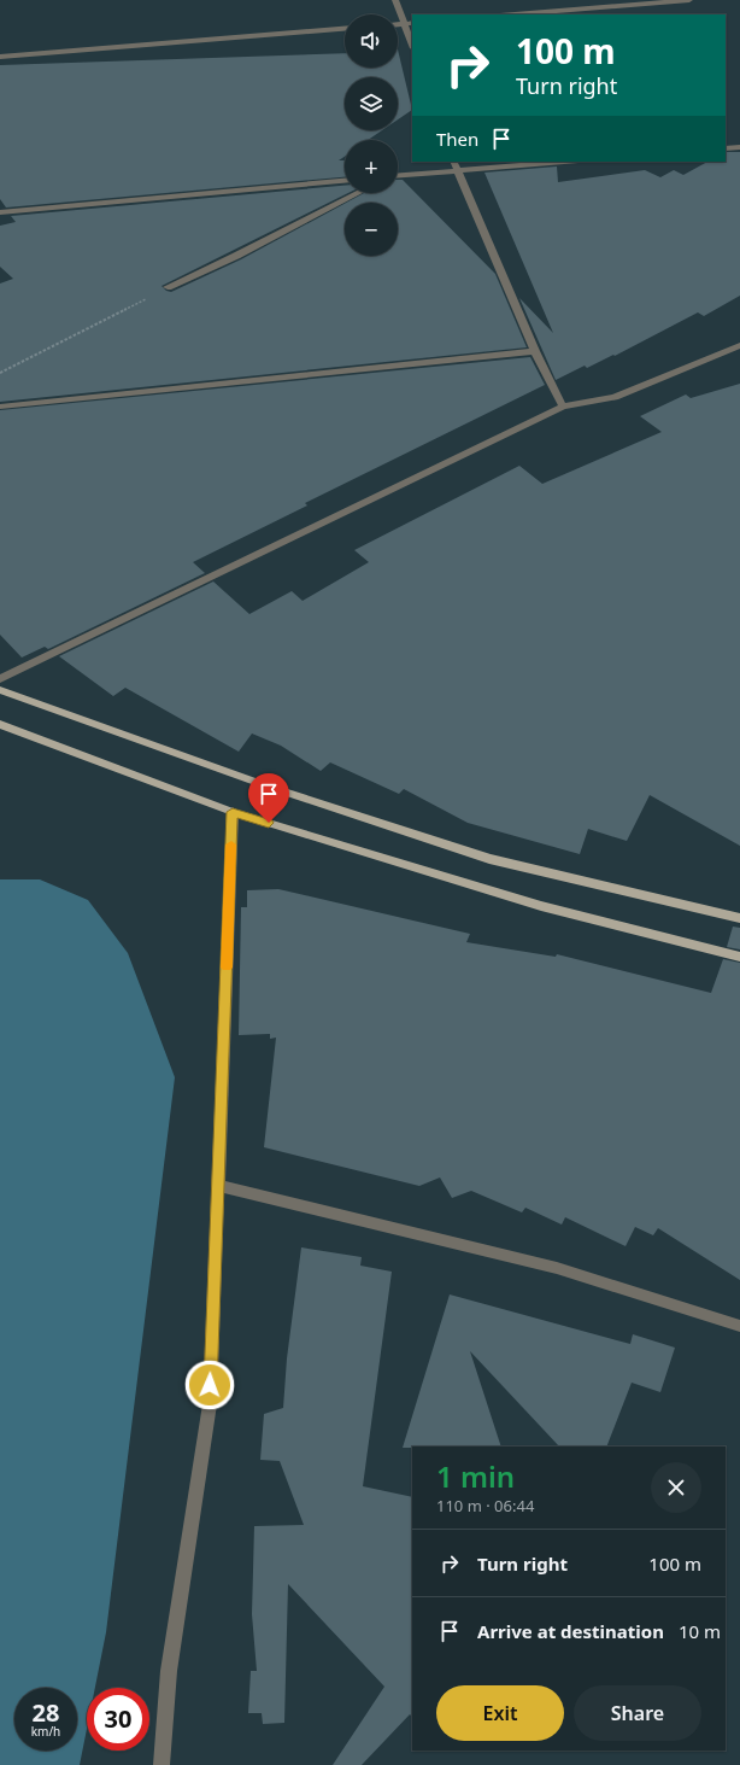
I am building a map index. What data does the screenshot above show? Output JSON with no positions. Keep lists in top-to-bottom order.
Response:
{
  "page": {
    "map_buttons": ["+", "−"],
    "turn": ["100 m", "Turn right"],
    "then": "Then",
    "heading": ["1 min", "110 m · 06:44"],
    "list": [
      {
        "name": "Turn right",
        "value": "100 m"
      },
      {
        "name": "Arrive at destination",
        "value": "10 m"
      }
    ],
    "buttons": ["Exit", "Share"],
    "speed": "28 km/h",
    "limit": "30"
  }
}
